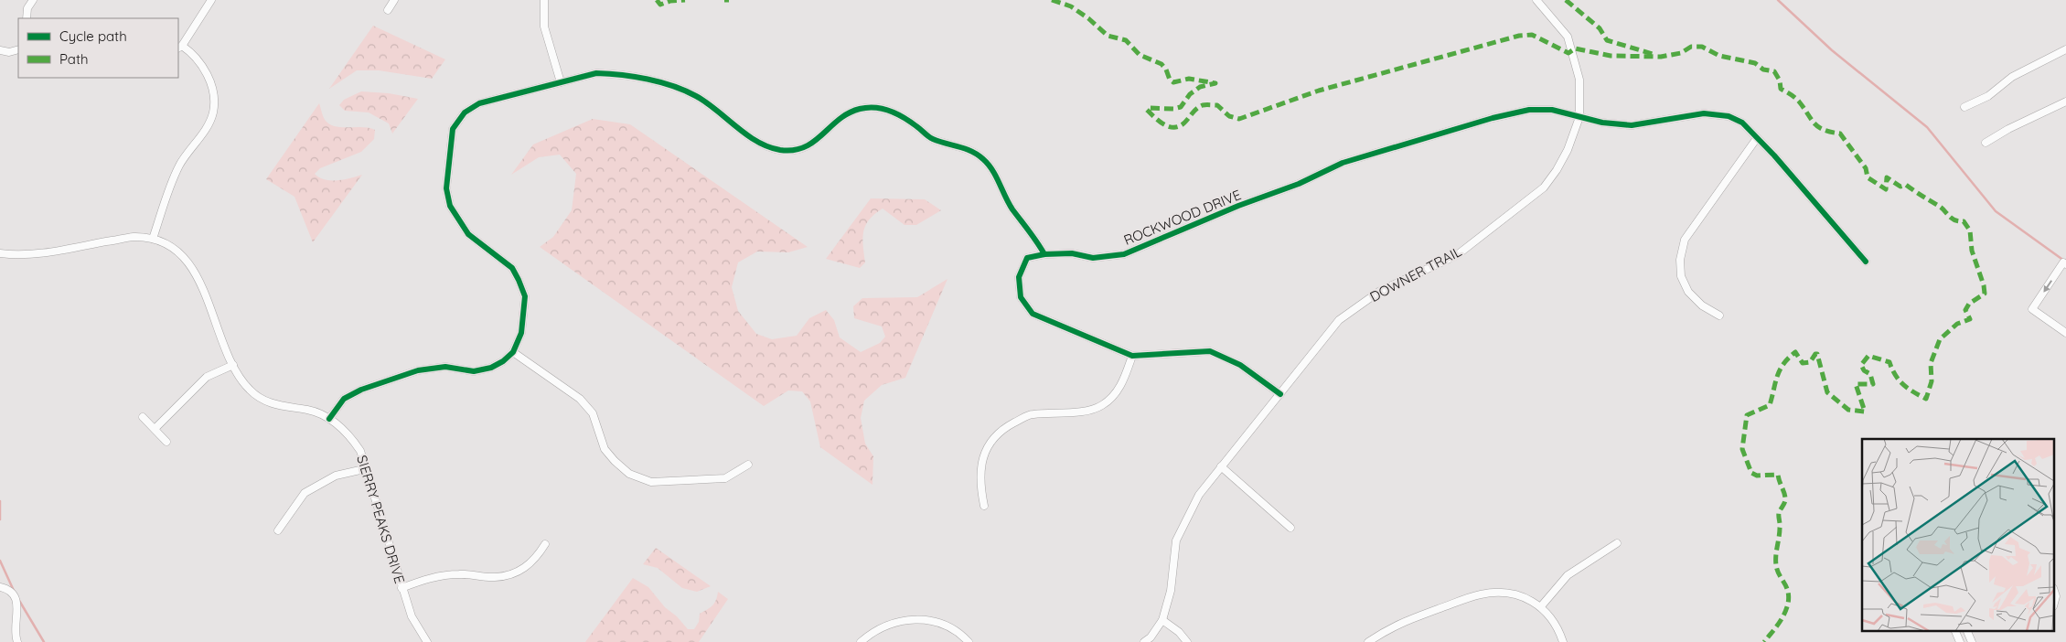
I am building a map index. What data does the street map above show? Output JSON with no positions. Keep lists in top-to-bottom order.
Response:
{
  "streets": {
    "street": ["ROCKWOOD DRIVE", "DOWNER TRAIL", "SIERRY PEAKS DRIVE"]
  },
  "crossings": [
    ["ROCKWOOD DRIVE", "DOWNER TRAIL"]
  ],
  "legend": ["Cycle path", "Path"]
}
